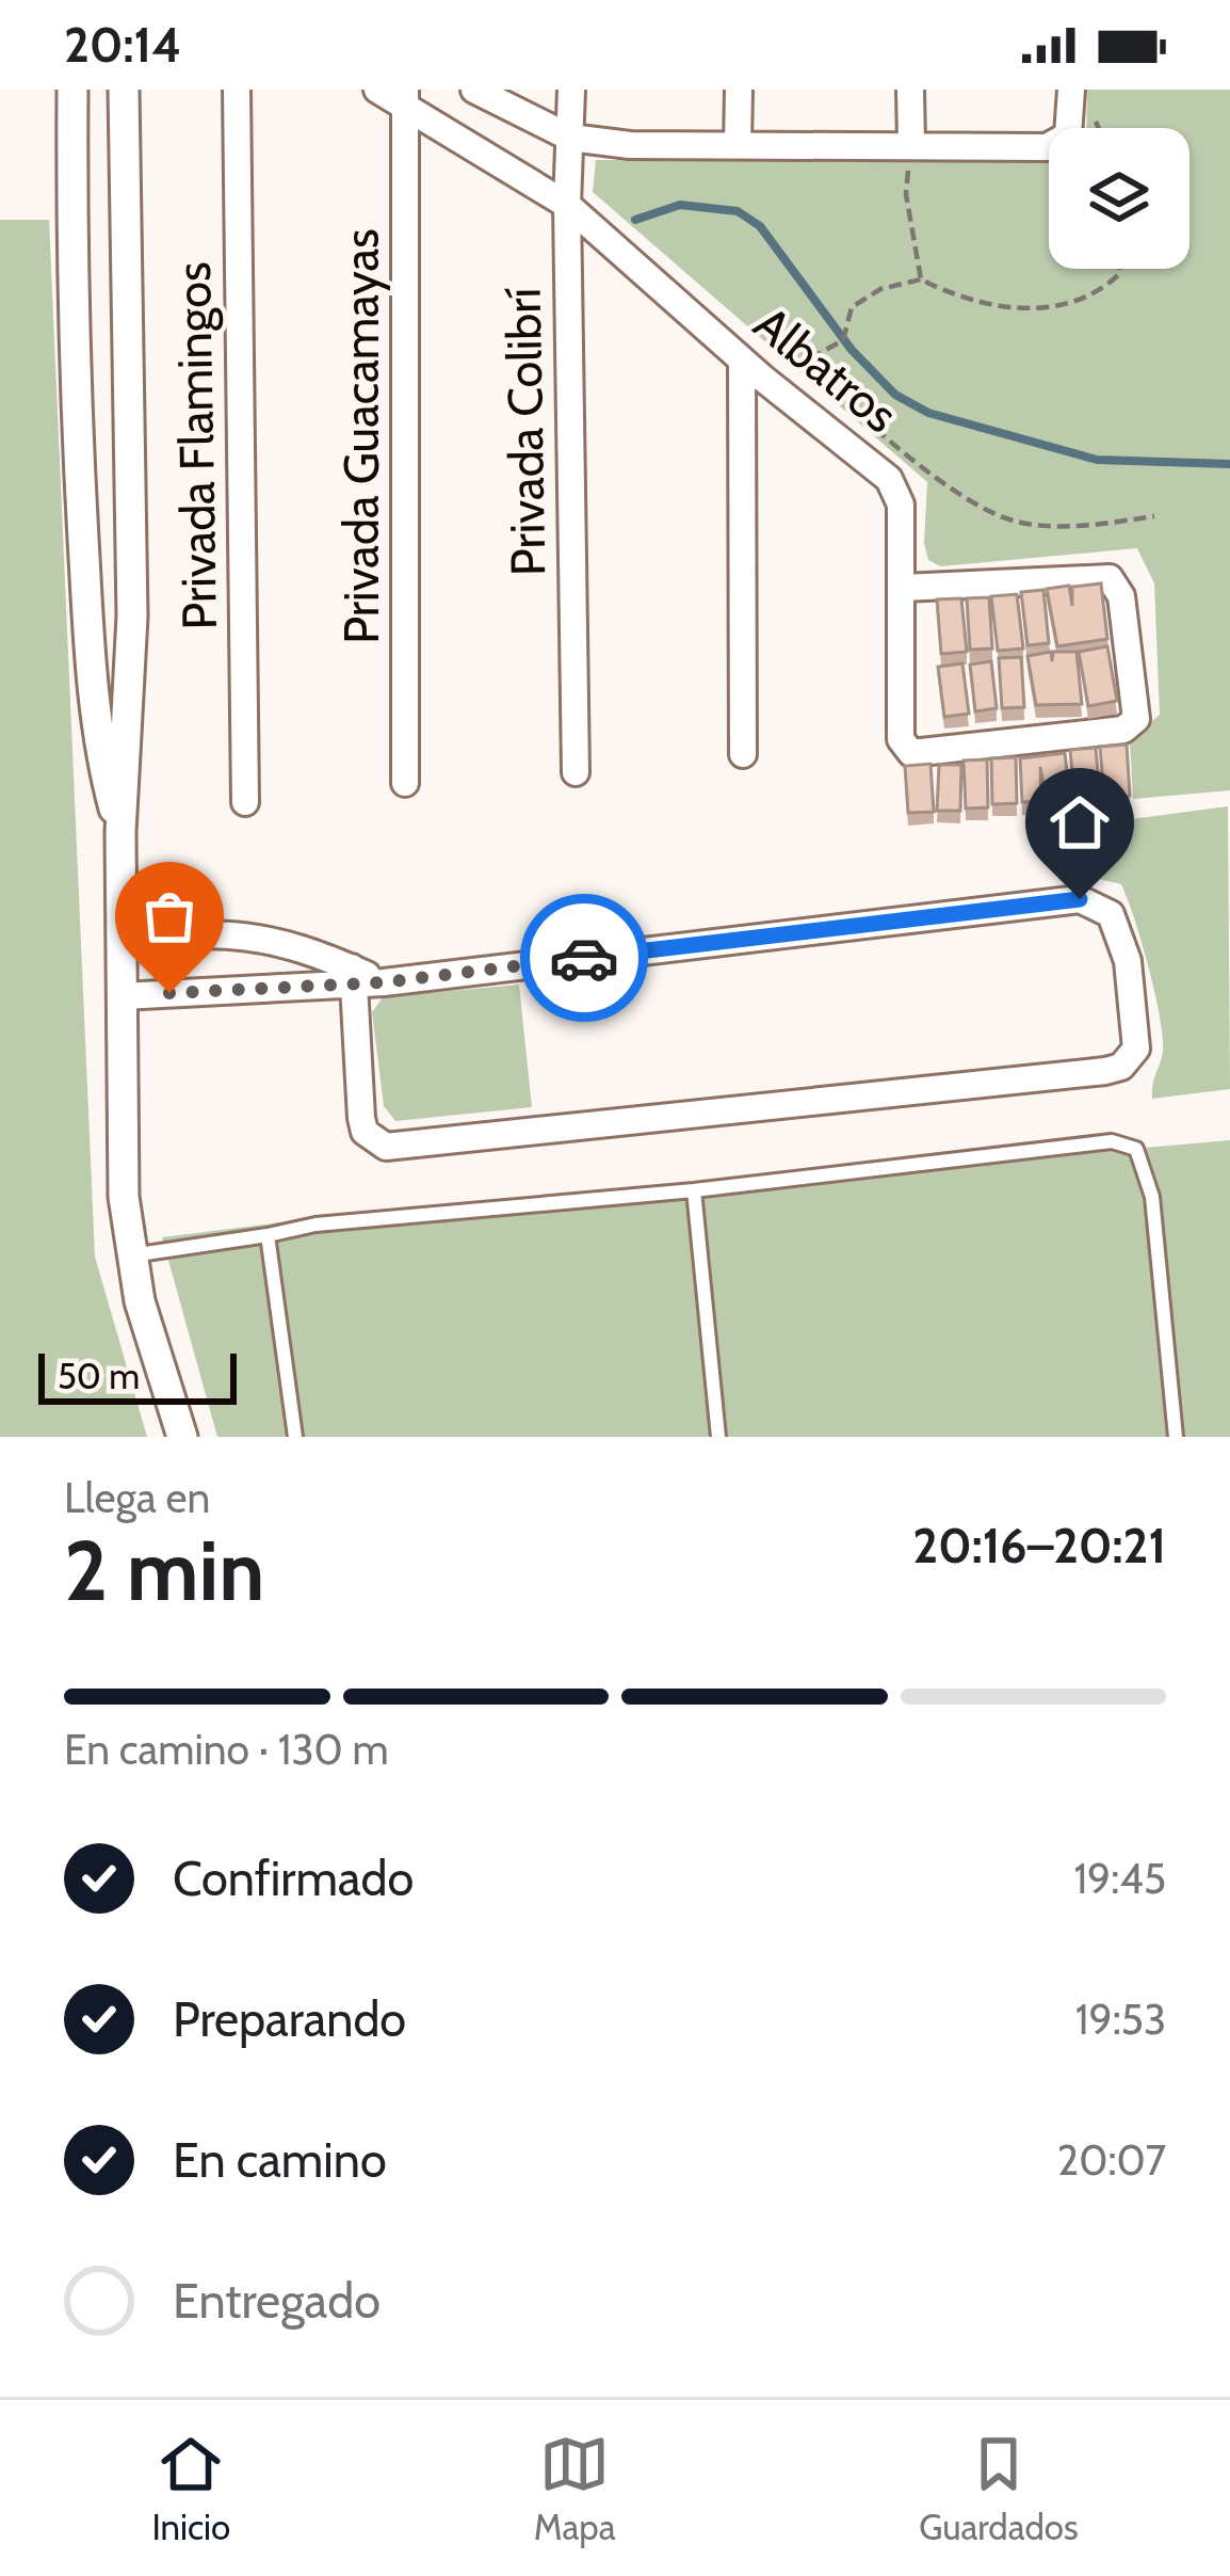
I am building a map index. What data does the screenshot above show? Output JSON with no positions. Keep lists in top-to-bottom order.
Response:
{
  "streets": {
    "street": [
      "Albatros",
      "Privada Colibrí",
      "Privada Guacamayas",
      "Privada Flamingos"
    ]
  },
  "crossings": [
    ["Albatros", "Privada Colibrí"],
    ["Albatros", "Privada Guacamayas"]
  ],
  "scale_bar": "50 m",
  "page": {
    "status": "20:14",
    "scale": "50 m",
    "heading": ["2 min", "Llega en", "20:16–20:21"],
    "bar": "En camino · 130 m",
    "list": [
      ["Confirmado", "19:45"],
      ["Preparando", "19:53"],
      ["En camino", "20:07"],
      "Entregado"
    ],
    "tabs": ["Inicio", "Mapa", "Guardados"]
  }
}
